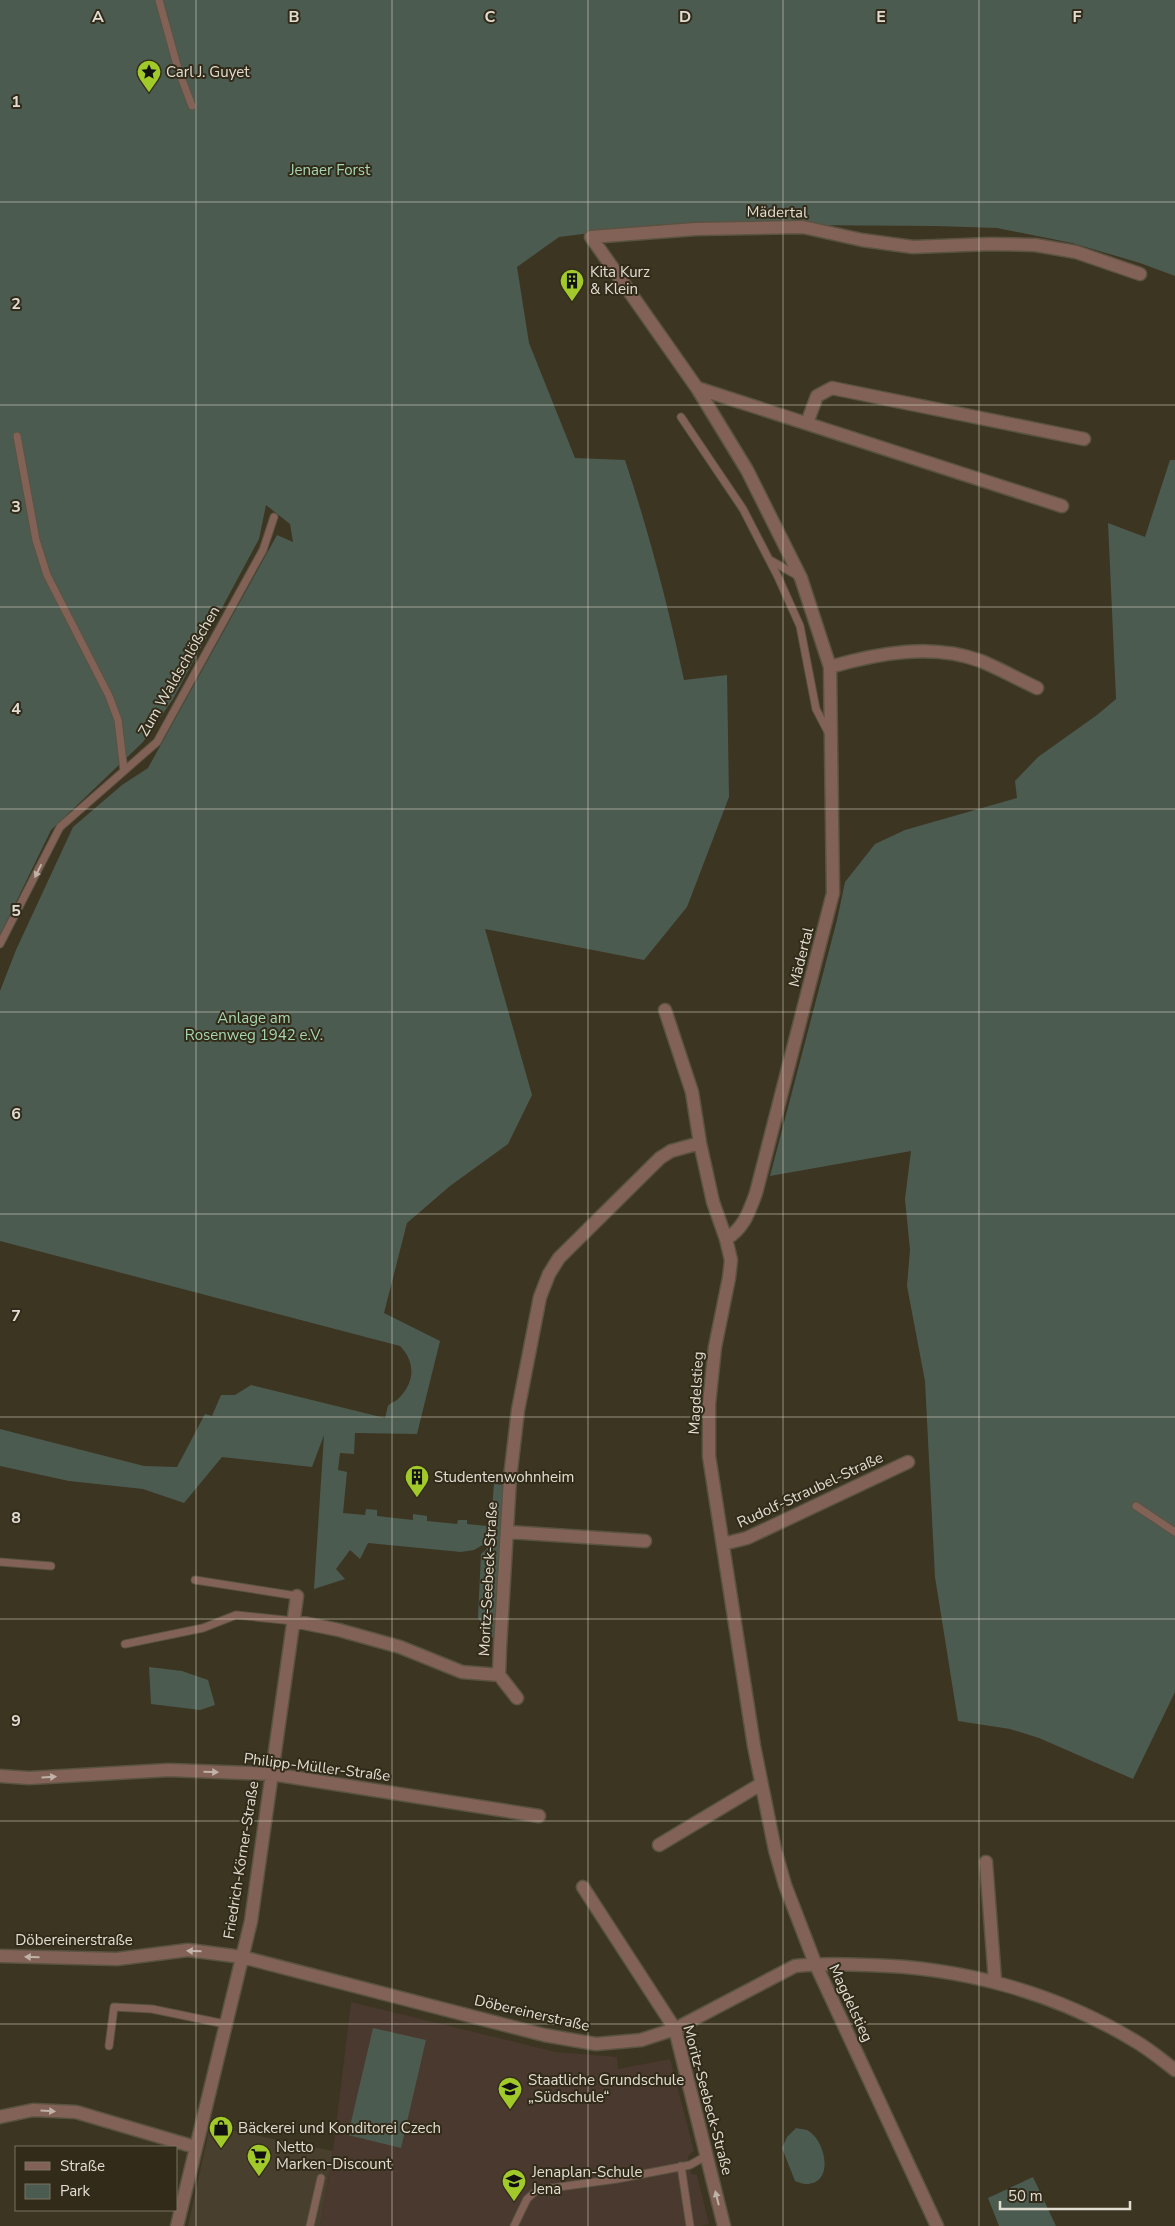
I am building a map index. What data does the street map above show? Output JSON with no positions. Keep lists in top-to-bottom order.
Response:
{
  "streets": {
    "street": [
      "Mädertal",
      "Magdelstieg",
      "Rudolf-Straubel-Straße",
      "Moritz-Seebeck-Straße",
      "Philipp-Müller-Straße",
      "Friedrich-Körner-Straße",
      "Döbereinerstraße"
    ],
    "lane": ["Zum Waldschlößchen"]
  },
  "crossings": [
    ["Mädertal", "Magdelstieg"],
    ["Magdelstieg", "Rudolf-Straubel-Straße"],
    ["Magdelstieg", "Moritz-Seebeck-Straße"],
    ["Magdelstieg", "Döbereinerstraße"],
    ["Moritz-Seebeck-Straße", "Döbereinerstraße"],
    ["Philipp-Müller-Straße", "Friedrich-Körner-Straße"],
    ["Friedrich-Körner-Straße", "Döbereinerstraße"]
  ],
  "one_way": ["Zum Waldschlößchen", "Philipp-Müller-Straße"],
  "parks": ["Jenaer Forst", "Anlage am Rosenweg 1942 e.V."],
  "places": {
    "place": ["Carl J. Guyet"],
    "building": ["Kita Kurz & Klein", "Studentenwohnheim"],
    "school or university": ["Staatliche Grundschule „Südschule“", "Jenaplan-Schule Jena"],
    "shop": ["Bäckerei und Konditorei Czech"],
    "supermarket": ["Netto Marken-Discount"]
  },
  "legend": ["Straße", "Park"],
  "scale_bar": "50 m",
  "grid": {
    "columns": [
      "A",
      "B",
      "C",
      "D",
      "E",
      "F"
    ],
    "rows": [
      "1",
      "2",
      "3",
      "4",
      "5",
      "6",
      "7",
      "8",
      "9"
    ]
  }
}
